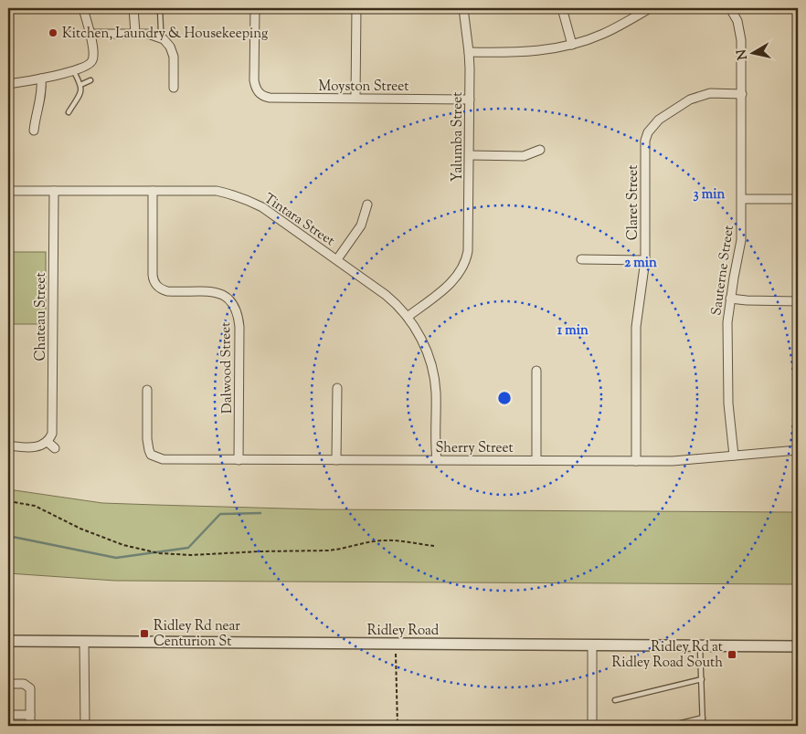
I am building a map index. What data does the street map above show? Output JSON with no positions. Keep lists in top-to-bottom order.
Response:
{
  "streets": {
    "street": [
      "Moyston Street",
      "Yalumba Street",
      "Claret Street",
      "Tintara Street",
      "Sauterne Street",
      "Chateau Street",
      "Dalwood Street",
      "Sherry Street",
      "Ridley Road"
    ]
  },
  "crossings": [
    ["Moyston Street", "Yalumba Street"],
    ["Yalumba Street", "Tintara Street"],
    ["Claret Street", "Sauterne Street"],
    ["Claret Street", "Sherry Street"],
    ["Tintara Street", "Chateau Street"],
    ["Tintara Street", "Dalwood Street"],
    ["Tintara Street", "Sherry Street"],
    ["Sauterne Street", "Sherry Street"],
    ["Dalwood Street", "Sherry Street"]
  ],
  "places": {
    "other": ["Kitchen, Laundry & Housekeeping"],
    "transit": ["Ridley Rd near Centurion St", "Ridley Rd at Ridley Road South"]
  },
  "north": "left",
  "rings": ["3 min", "2 min", "1 min"]
}
